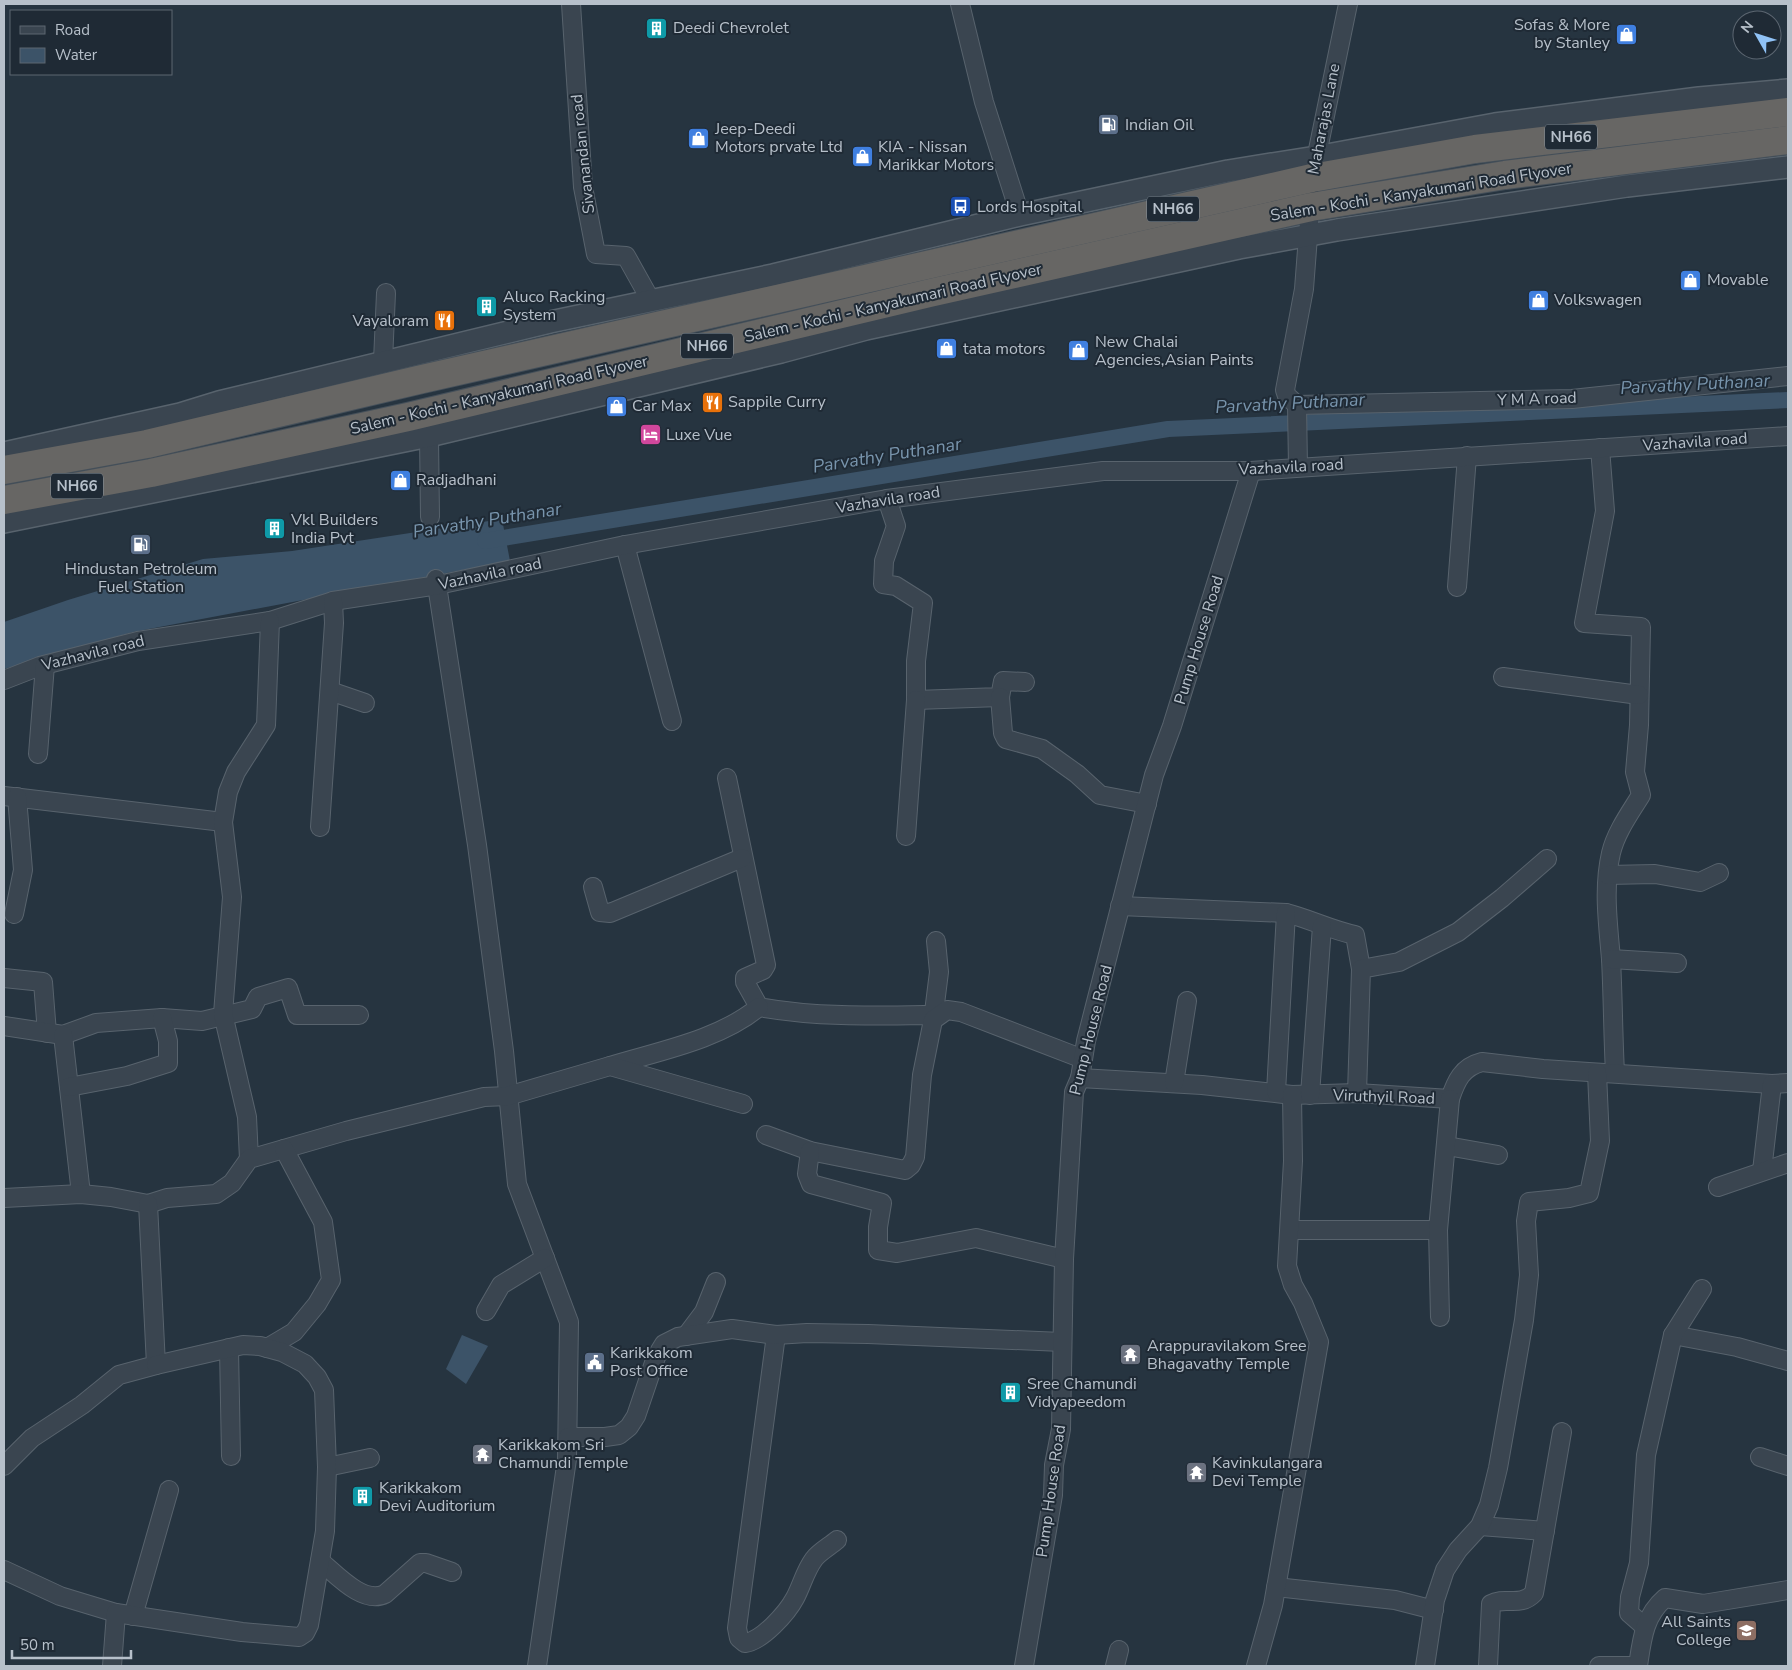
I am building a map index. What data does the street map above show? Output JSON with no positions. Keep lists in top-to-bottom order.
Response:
{
  "streets": {
    "highway": ["NH66", "Salem - Kochi - Kanyakumari Road Flyover"],
    "street": [
      "Maharajas Lane",
      "Sivanandan road",
      "Y M A road",
      "Vazhavila road",
      "Pump House Road",
      "Viruthyil Road"
    ]
  },
  "crossings": [
    ["Maharajas Lane", "Salem - Kochi - Kanyakumari Road Flyover"],
    ["Maharajas Lane", "Y M A road"],
    ["Maharajas Lane", "Vazhavila road"],
    ["Vazhavila road", "Pump House Road"],
    ["Pump House Road", "Viruthyil Road"]
  ],
  "water": ["Parvathy Puthanar"],
  "places": {
    "building": [
      "Deedi Chevrolet",
      "Aluco Racking System",
      "Vkl Builders India Pvt",
      "Sree Chamundi Vidyapeedom",
      "Karikkakom Devi Auditorium"
    ],
    "shop": [
      "Sofas & More by Stanley",
      "Jeep-Deedi Motors prvate Ltd",
      "KIA - Nissan Marikkar Motors",
      "Movable",
      "Volkswagen",
      "tata motors",
      "New Chalai Agencies,Asian Paints",
      "Car Max",
      "Radjadhani"
    ],
    "fuel station": ["Indian Oil", "Hindustan Petroleum Fuel Station"],
    "bus stop": ["Lords Hospital"],
    "restaurant": ["Vayaloram", "Sappile Curry"],
    "hotel": ["Luxe Vue"],
    "temple": ["Arappuravilakom Sree Bhagavathy Temple", "Karikkakom Sri Chamundi Temple", "Kavinkulangara Devi Temple"],
    "public building": ["Karikkakom Post Office"],
    "school or university": ["All Saints College"]
  },
  "legend": ["Road", "Water"],
  "scale_bar": "50 m",
  "north": "top left"
}
